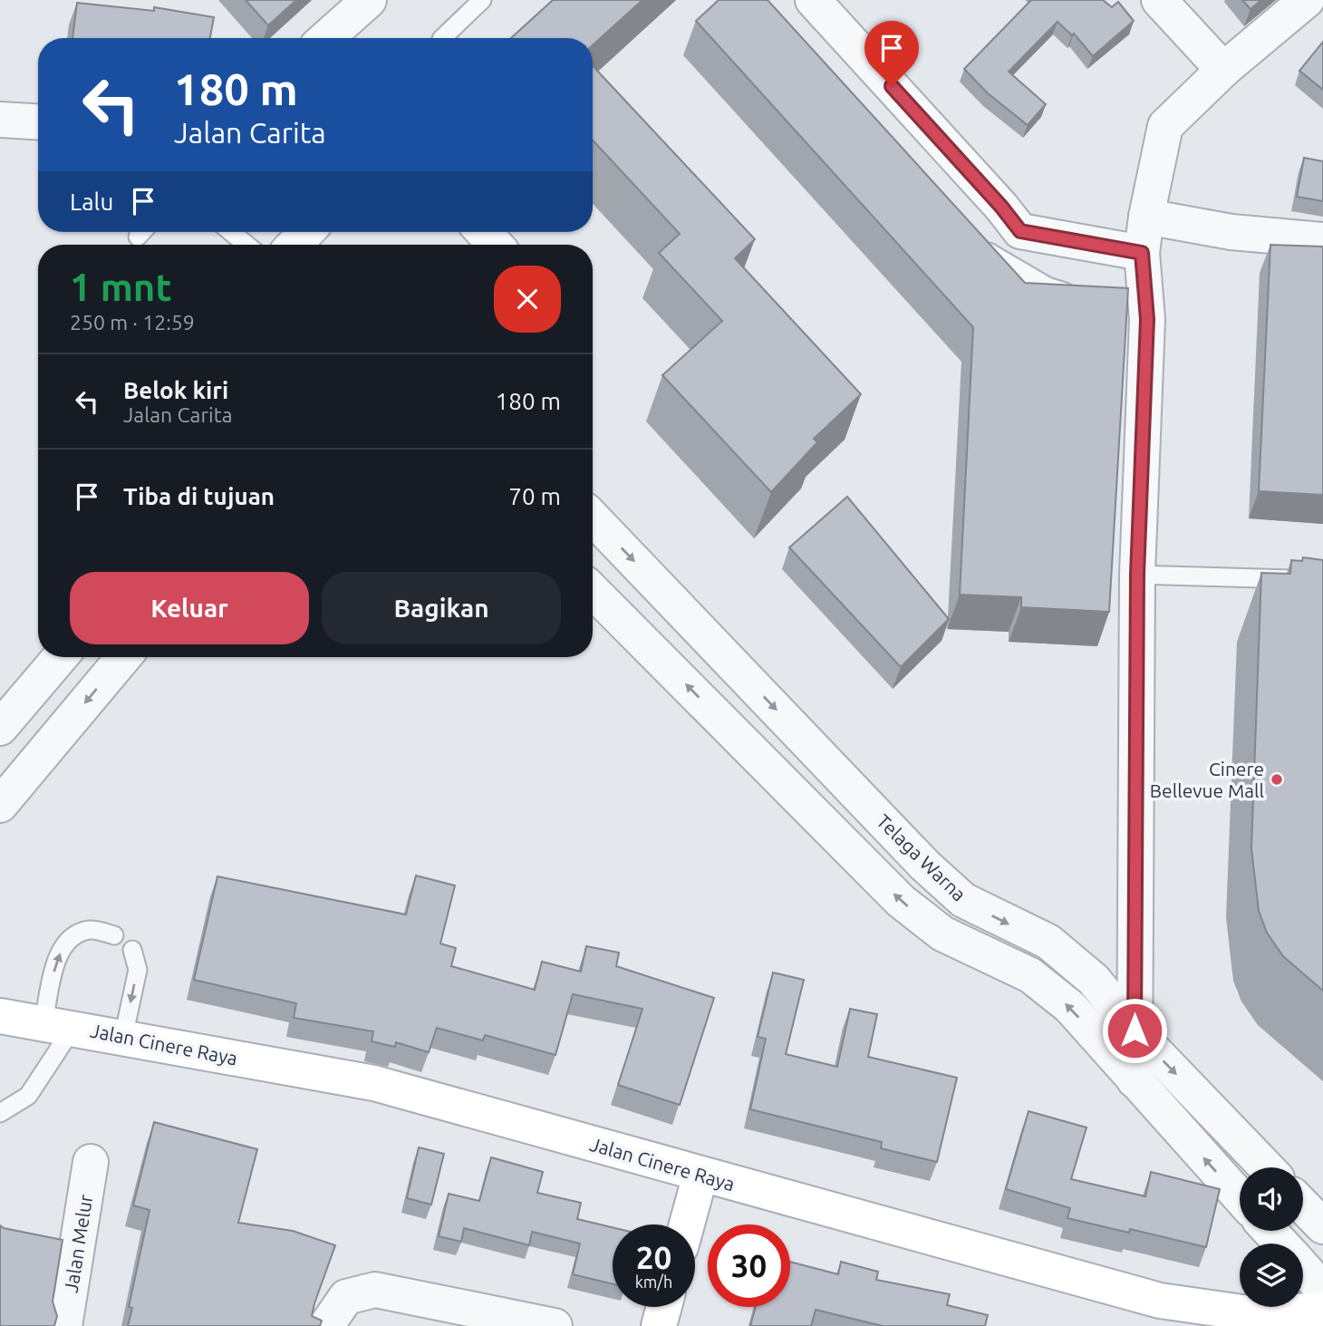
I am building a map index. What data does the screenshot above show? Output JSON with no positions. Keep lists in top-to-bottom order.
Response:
{
  "streets": {
    "main road": ["Jalan Cinere Raya"],
    "street": ["Telaga Warna", "Jalan Melur"]
  },
  "places": ["Cinere Bellevue Mall"],
  "page": {
    "turn": ["180 m", "Jalan Carita"],
    "then": "Lalu",
    "heading": ["1 mnt", "250 m · 12:59"],
    "list": [
      {
        "name": "Belok kiri",
        "note": "Jalan Carita",
        "value": "180 m"
      },
      {
        "name": "Tiba di tujuan",
        "value": "70 m"
      }
    ],
    "buttons": ["Keluar", "Bagikan"],
    "speed": "20 km/h",
    "limit": "30"
  }
}
